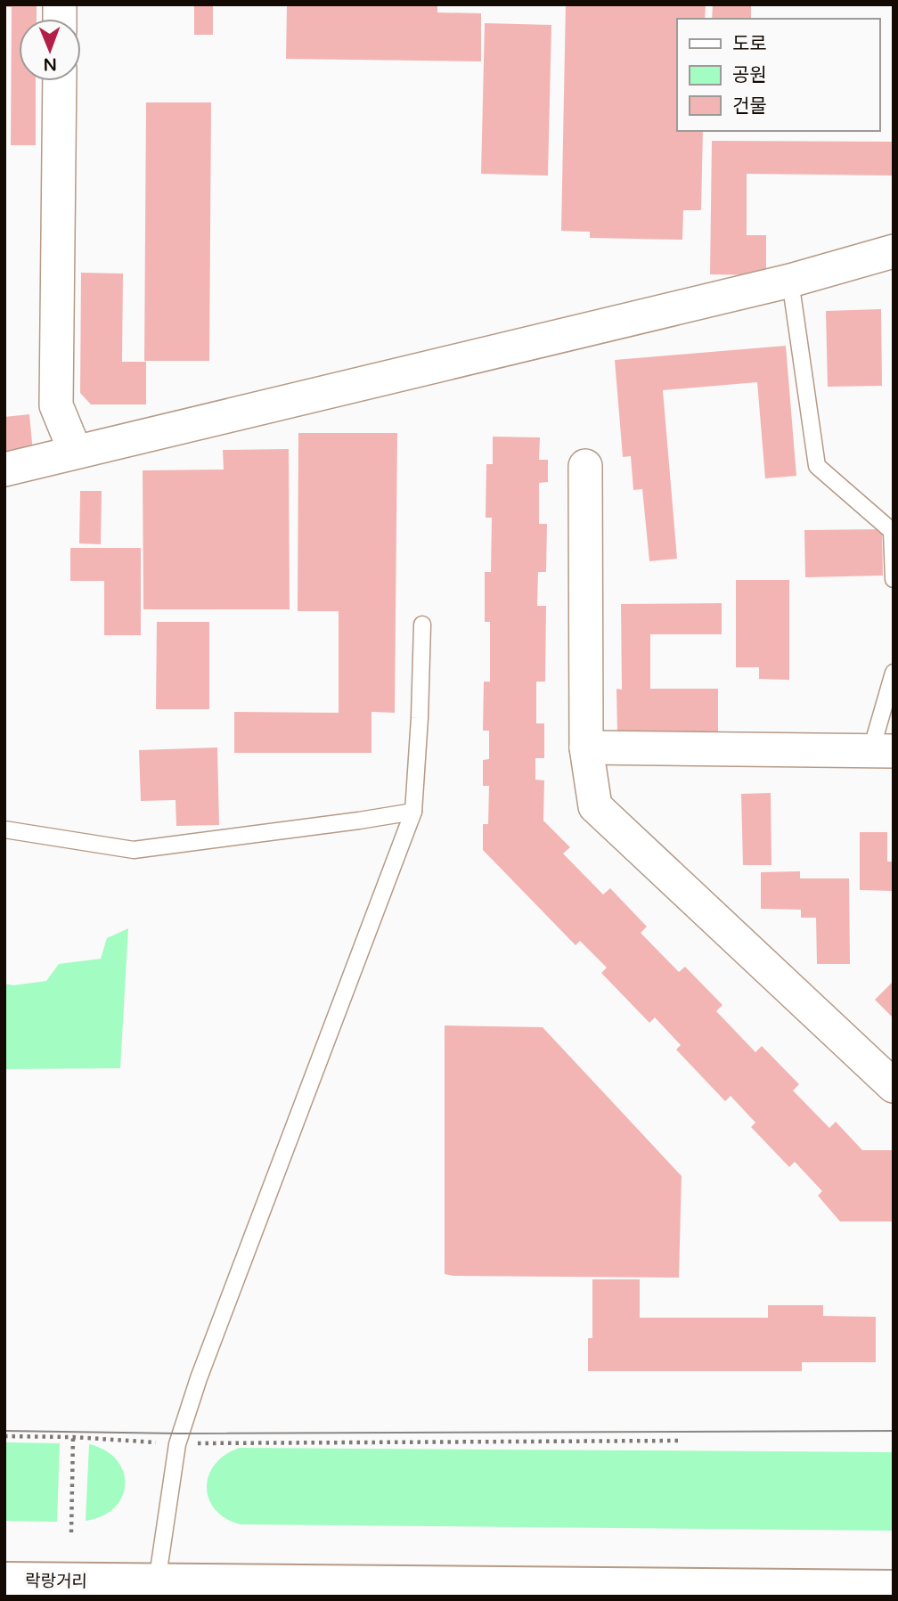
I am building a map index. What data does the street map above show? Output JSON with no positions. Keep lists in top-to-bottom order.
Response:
{
  "streets": {
    "main road": ["락랑거리"]
  },
  "legend": ["도로", "공원", "건물"],
  "north": "bottom"
}
